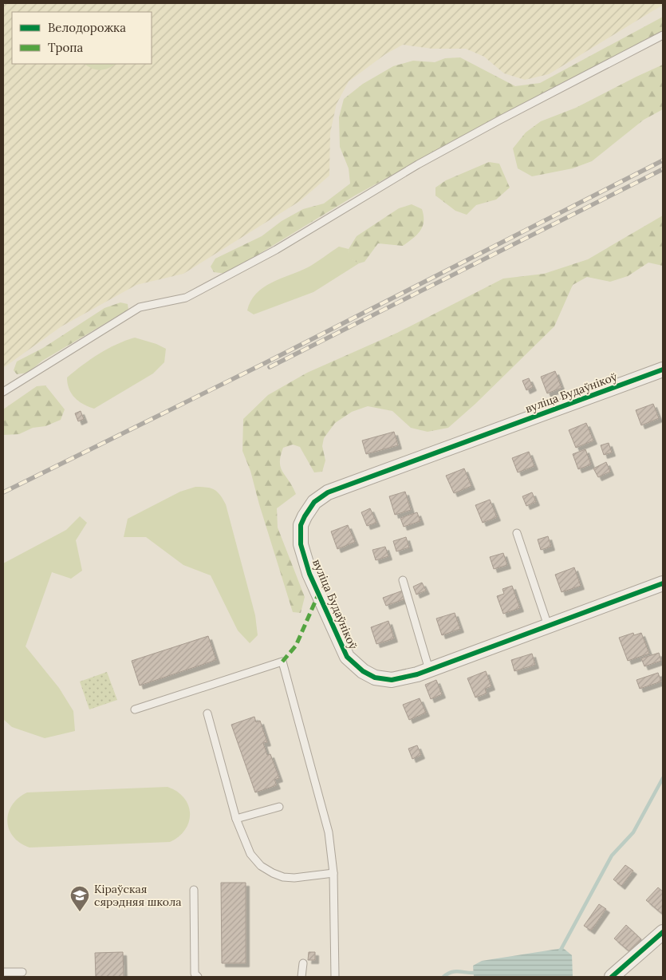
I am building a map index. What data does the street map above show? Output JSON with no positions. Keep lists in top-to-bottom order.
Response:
{
  "streets": {
    "street": ["вуліца Будаўнікоў"]
  },
  "places": {
    "school or university": ["Кіраўская сярэдняя школа"]
  },
  "legend": ["Велодорожка", "Тропа"]
}
